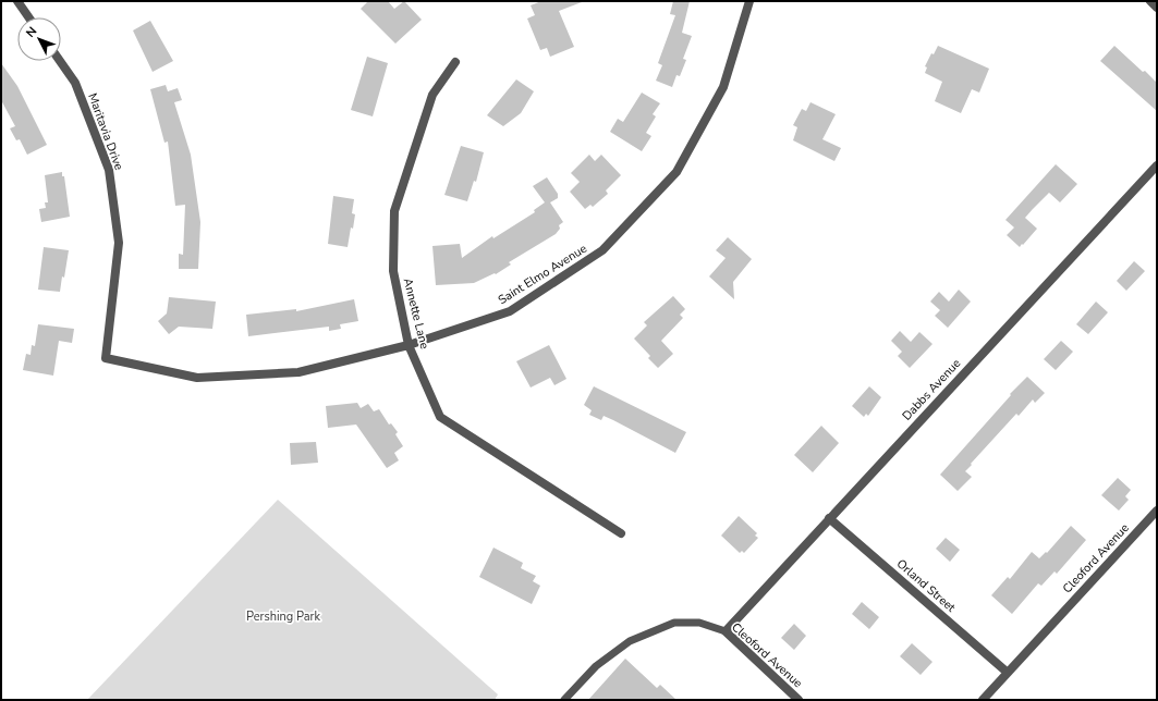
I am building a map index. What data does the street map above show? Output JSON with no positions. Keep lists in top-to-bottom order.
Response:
{
  "streets": {
    "street": [
      "Maritavia Drive",
      "Saint Elmo Avenue",
      "Annette Lane",
      "Dabbs Avenue",
      "Cleoford Avenue",
      "Orland Street"
    ]
  },
  "crossings": [
    ["Maritavia Drive", "Saint Elmo Avenue"],
    ["Saint Elmo Avenue", "Annette Lane"],
    ["Dabbs Avenue", "Cleoford Avenue"],
    ["Dabbs Avenue", "Orland Street"],
    ["Cleoford Avenue", "Orland Street"]
  ],
  "parks": ["Pershing Park"],
  "north": "top left"
}
